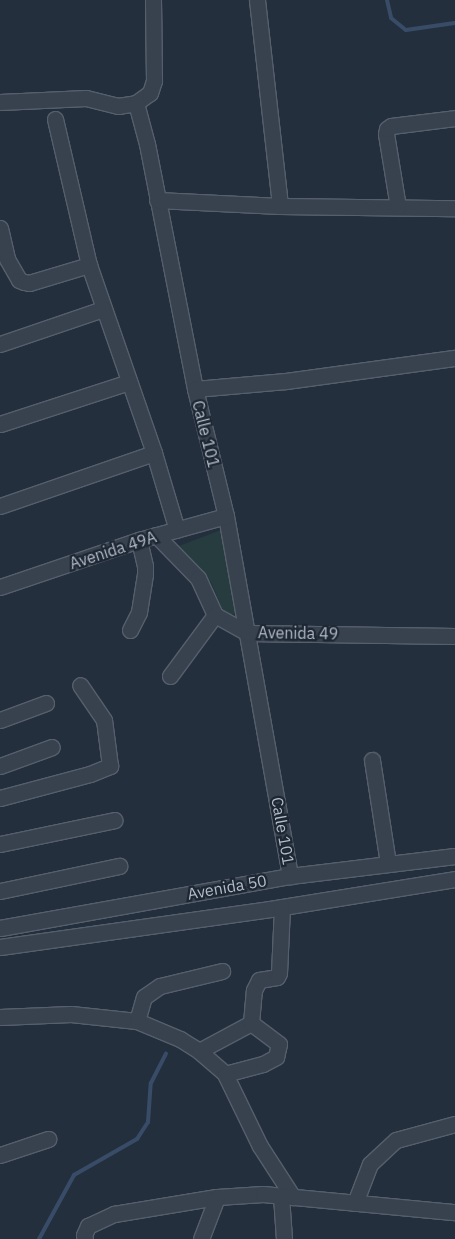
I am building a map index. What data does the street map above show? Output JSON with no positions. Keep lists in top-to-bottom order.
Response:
{
  "streets": {
    "street": [
      "Calle 101",
      "Avenida 49A",
      "Avenida 49",
      "Avenida 50"
    ]
  },
  "crossings": [
    ["Calle 101", "Avenida 49A"],
    ["Calle 101", "Avenida 49"],
    ["Calle 101", "Avenida 50"]
  ]
}
